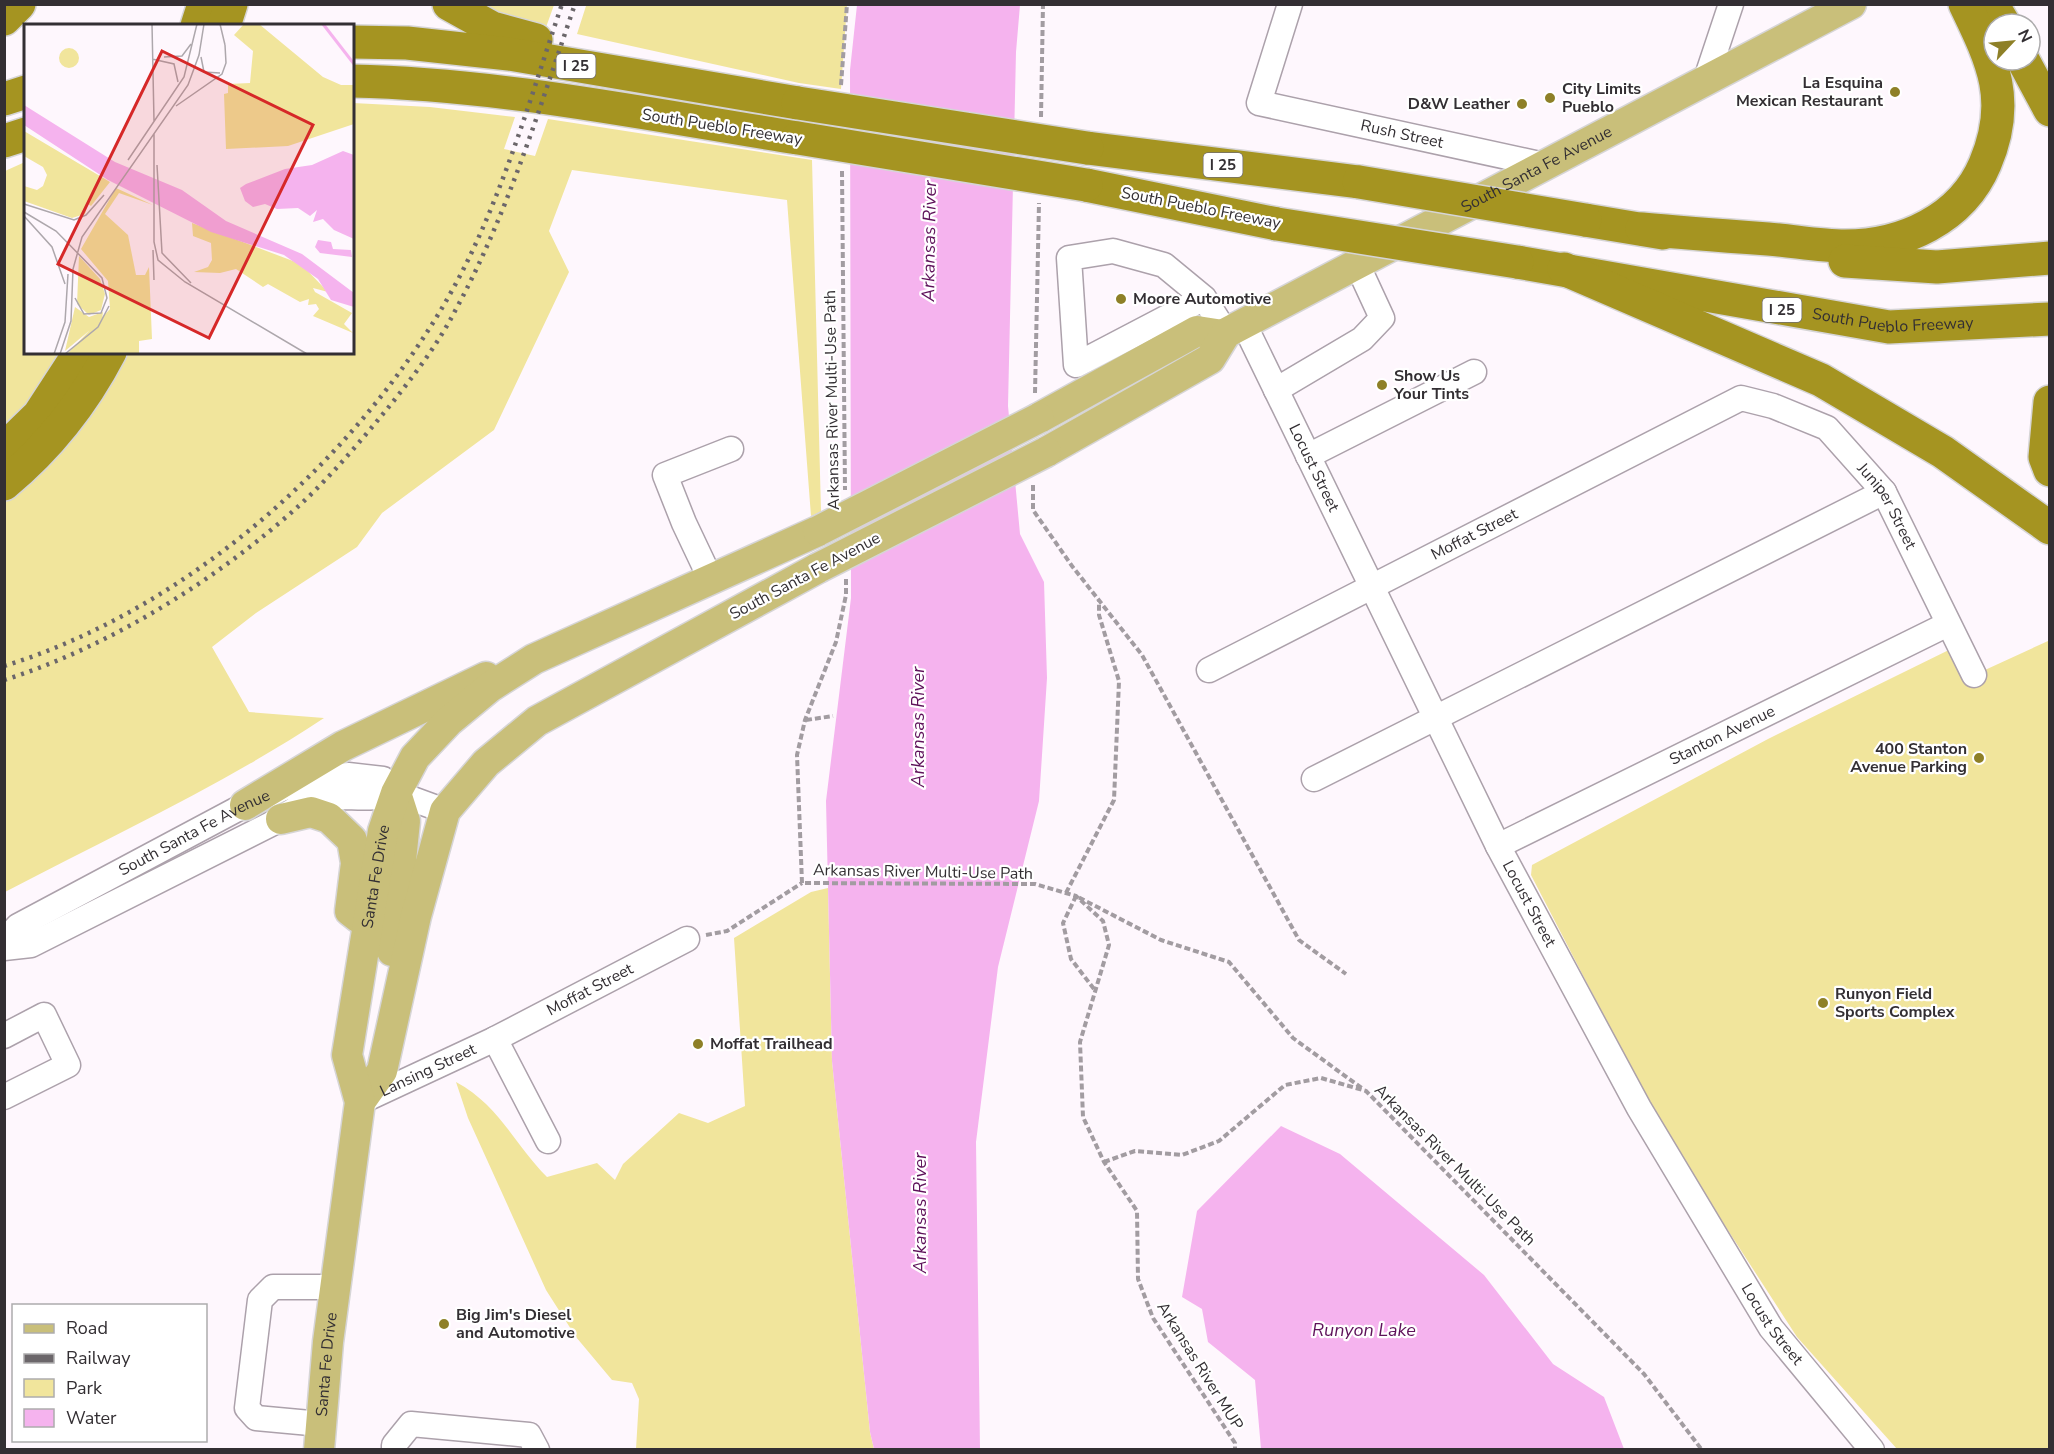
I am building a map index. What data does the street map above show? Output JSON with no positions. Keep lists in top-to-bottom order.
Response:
{
  "streets": {
    "highway": ["I 25", "South Pueblo Freeway"],
    "main road": ["South Santa Fe Avenue", "Santa Fe Drive"],
    "street": [
      "Rush Street",
      "Locust Street",
      "Juniper Street",
      "Moffat Street",
      "Stanton Avenue",
      "Lansing Street"
    ],
    "path": ["Arkansas River Multi-Use Path", "Arkansas River MUP"]
  },
  "crossings": [
    ["Rush Street", "South Santa Fe Avenue"],
    ["South Santa Fe Avenue", "Arkansas River Multi-Use Path"],
    ["South Santa Fe Avenue", "Locust Street"],
    ["South Santa Fe Avenue", "Santa Fe Drive"],
    ["Arkansas River Multi-Use Path", "Arkansas River MUP"],
    ["Locust Street", "Moffat Street"],
    ["Locust Street", "Stanton Avenue"],
    ["Juniper Street", "Moffat Street"],
    ["Juniper Street", "Stanton Avenue"],
    ["Moffat Street", "Lansing Street"],
    ["Santa Fe Drive", "Lansing Street"]
  ],
  "water": ["Arkansas River", "Runyon Lake"],
  "places": [
    "La Esquina Mexican Restaurant",
    "City Limits Pueblo",
    "D&W Leather",
    "Moore Automotive",
    "Show Us Your Tints",
    "400 Stanton Avenue Parking",
    "Runyon Field Sports Complex",
    "Moffat Trailhead",
    "Big Jim's Diesel and Automotive"
  ],
  "legend": [
    "Road",
    "Railway",
    "Park",
    "Water"
  ],
  "north": "top right"
}
